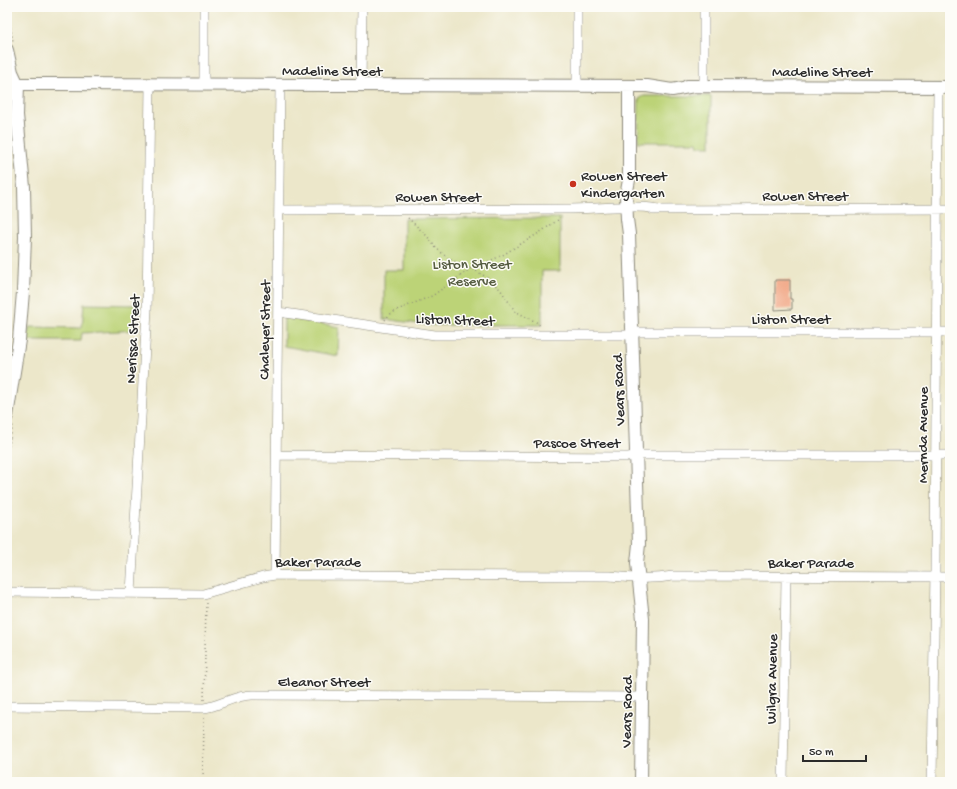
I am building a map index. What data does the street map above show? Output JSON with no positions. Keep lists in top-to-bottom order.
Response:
{
  "streets": {
    "street": [
      "Madeline Street",
      "Rowen Street",
      "Liston Street",
      "Chaleyer Street",
      "Nerissa Street",
      "Vears Road",
      "Mernda Avenue",
      "Pascoe Street",
      "Baker Parade",
      "Wilgra Avenue",
      "Eleanor Street"
    ]
  },
  "crossings": [
    ["Madeline Street", "Chaleyer Street"],
    ["Madeline Street", "Nerissa Street"],
    ["Madeline Street", "Vears Road"],
    ["Madeline Street", "Mernda Avenue"],
    ["Rowen Street", "Chaleyer Street"],
    ["Rowen Street", "Vears Road"],
    ["Rowen Street", "Mernda Avenue"],
    ["Liston Street", "Chaleyer Street"],
    ["Liston Street", "Vears Road"],
    ["Liston Street", "Mernda Avenue"],
    ["Chaleyer Street", "Pascoe Street"],
    ["Chaleyer Street", "Baker Parade"],
    ["Nerissa Street", "Baker Parade"],
    ["Vears Road", "Pascoe Street"],
    ["Vears Road", "Baker Parade"],
    ["Vears Road", "Eleanor Street"],
    ["Mernda Avenue", "Pascoe Street"],
    ["Mernda Avenue", "Baker Parade"],
    ["Baker Parade", "Wilgra Avenue"]
  ],
  "parks": ["Liston Street Reserve"],
  "places": ["Rowen Street Kindergarten"],
  "scale_bar": "50 m"
}
